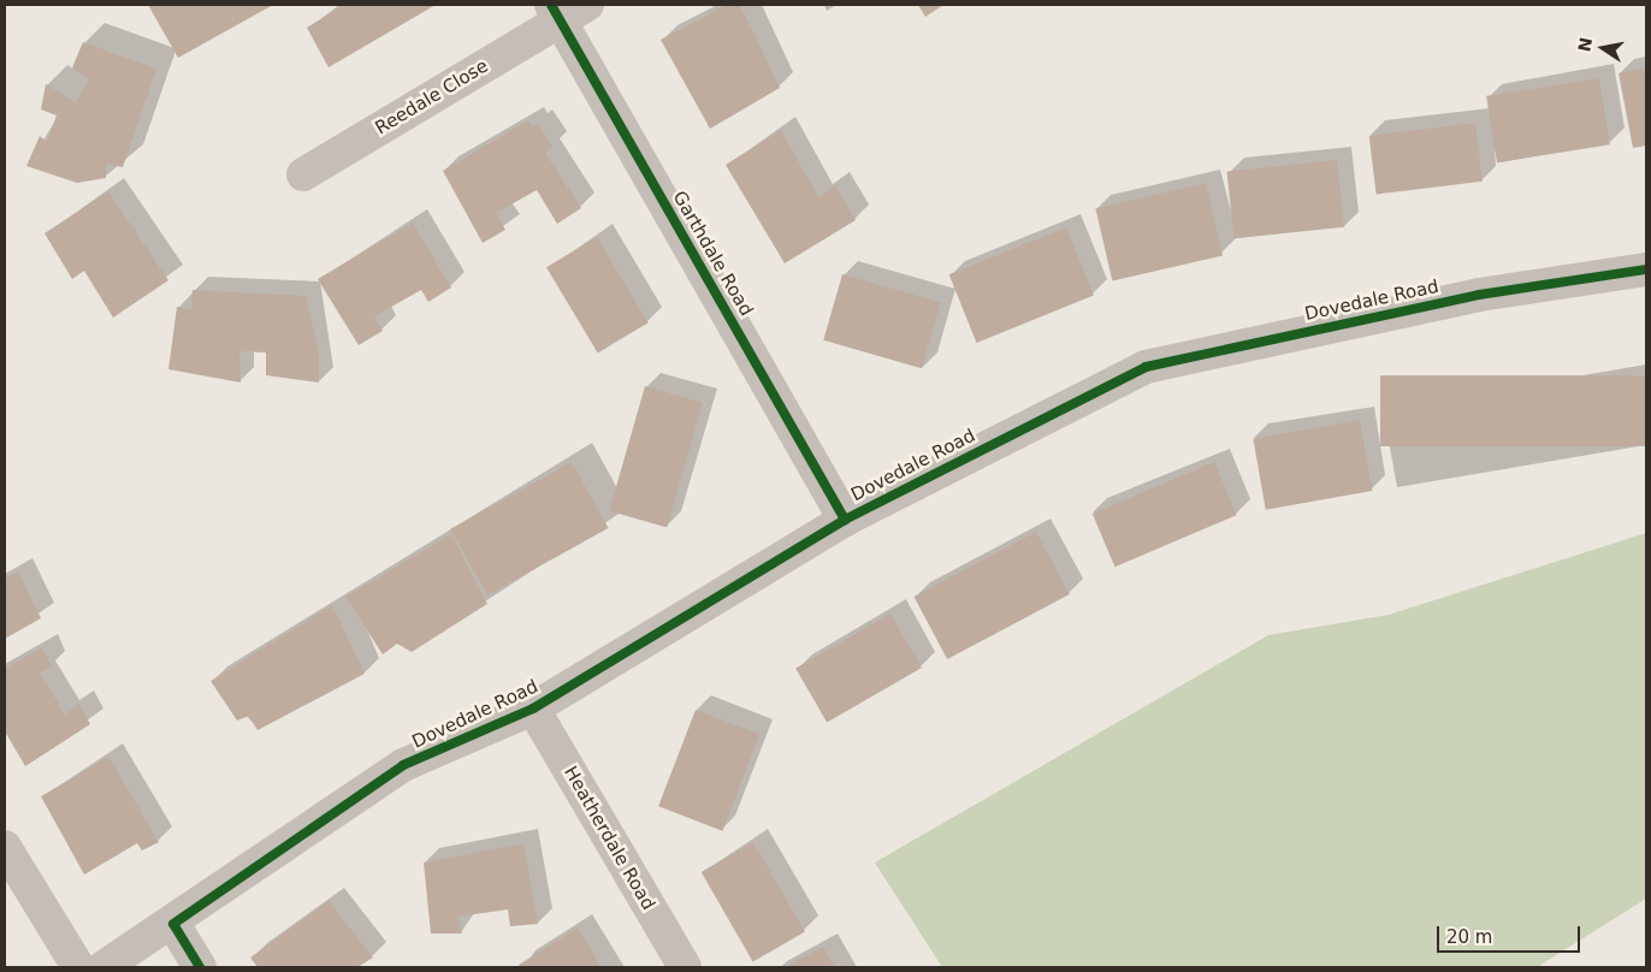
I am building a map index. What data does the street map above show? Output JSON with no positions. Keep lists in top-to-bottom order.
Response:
{
  "streets": {
    "street": [
      "Reedale Close",
      "Garthdale Road",
      "Dovedale Road",
      "Heatherdale Road"
    ]
  },
  "crossings": [
    ["Reedale Close", "Garthdale Road"],
    ["Garthdale Road", "Dovedale Road"],
    ["Dovedale Road", "Heatherdale Road"]
  ],
  "scale_bar": "20 m",
  "north": "left"
}
